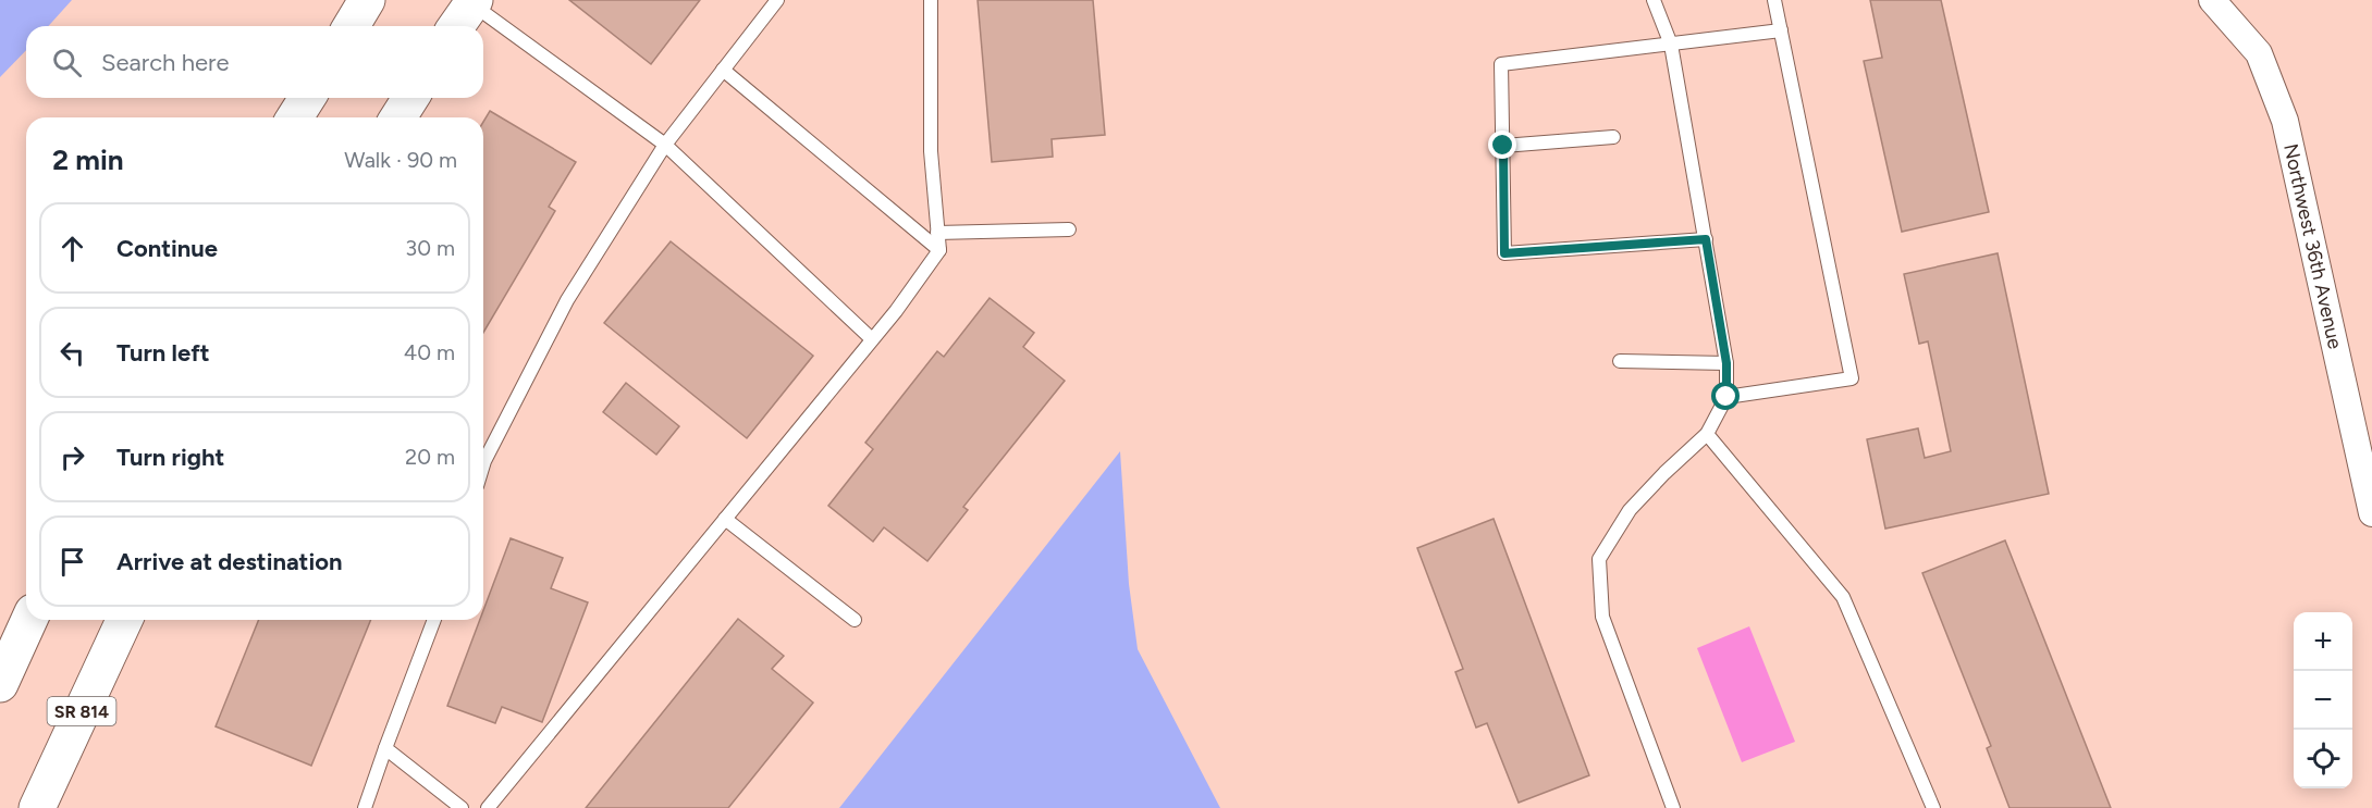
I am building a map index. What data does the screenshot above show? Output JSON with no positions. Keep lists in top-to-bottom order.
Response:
{
  "streets": {
    "main road": ["SR 814"],
    "street": ["Northwest 36th Avenue"]
  },
  "page": {
    "search": "Search here",
    "heading": ["2 min", "Walk · 90 m"],
    "list": [
      ["Continue", "30 m"],
      ["Turn left", "40 m"],
      ["Turn right", "20 m"],
      "Arrive at destination"
    ],
    "map_buttons": ["+", "−"]
  }
}
